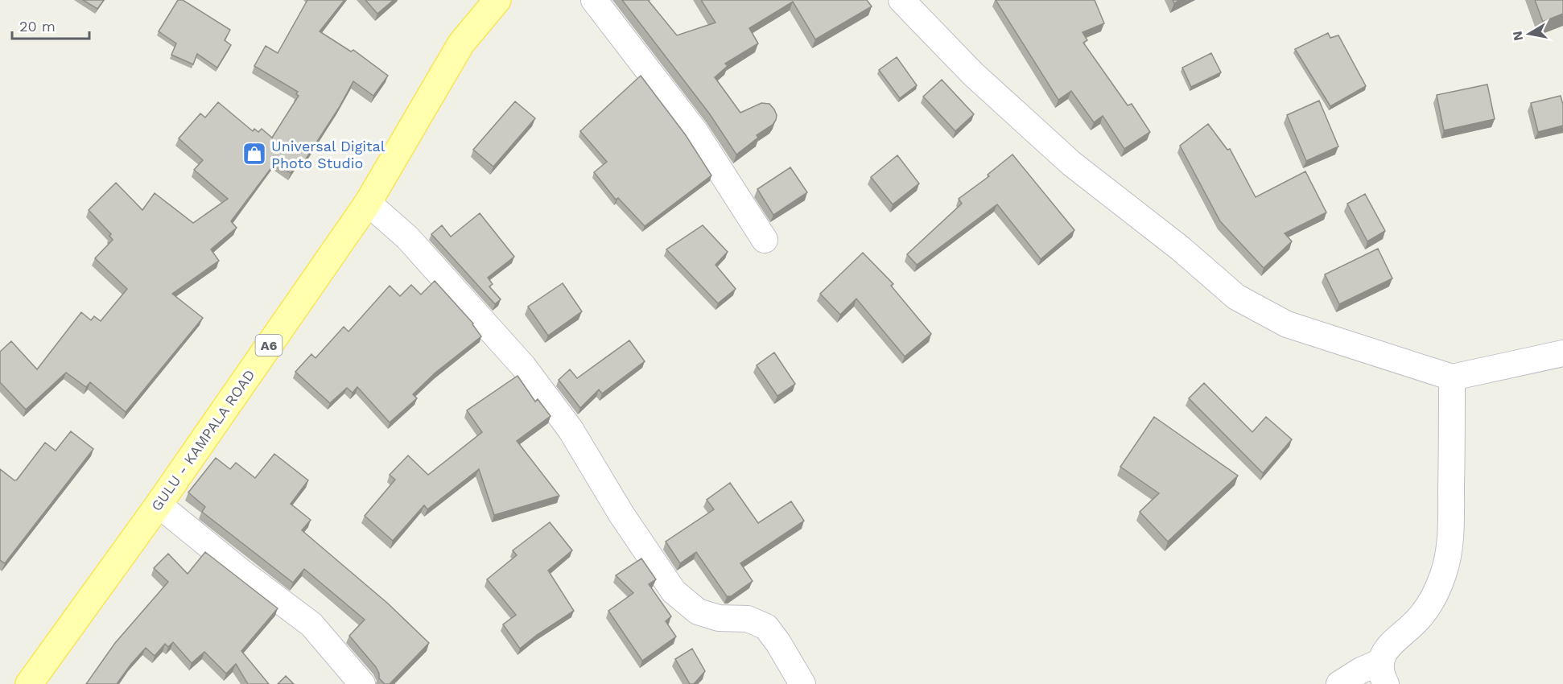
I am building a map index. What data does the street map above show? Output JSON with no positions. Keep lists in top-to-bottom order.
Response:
{
  "streets": {
    "main road": ["A6", "GULU - KAMPALA ROAD"]
  },
  "places": {
    "shop": ["Universal Digital Photo Studio"]
  },
  "scale_bar": "20 m",
  "north": "left"
}
